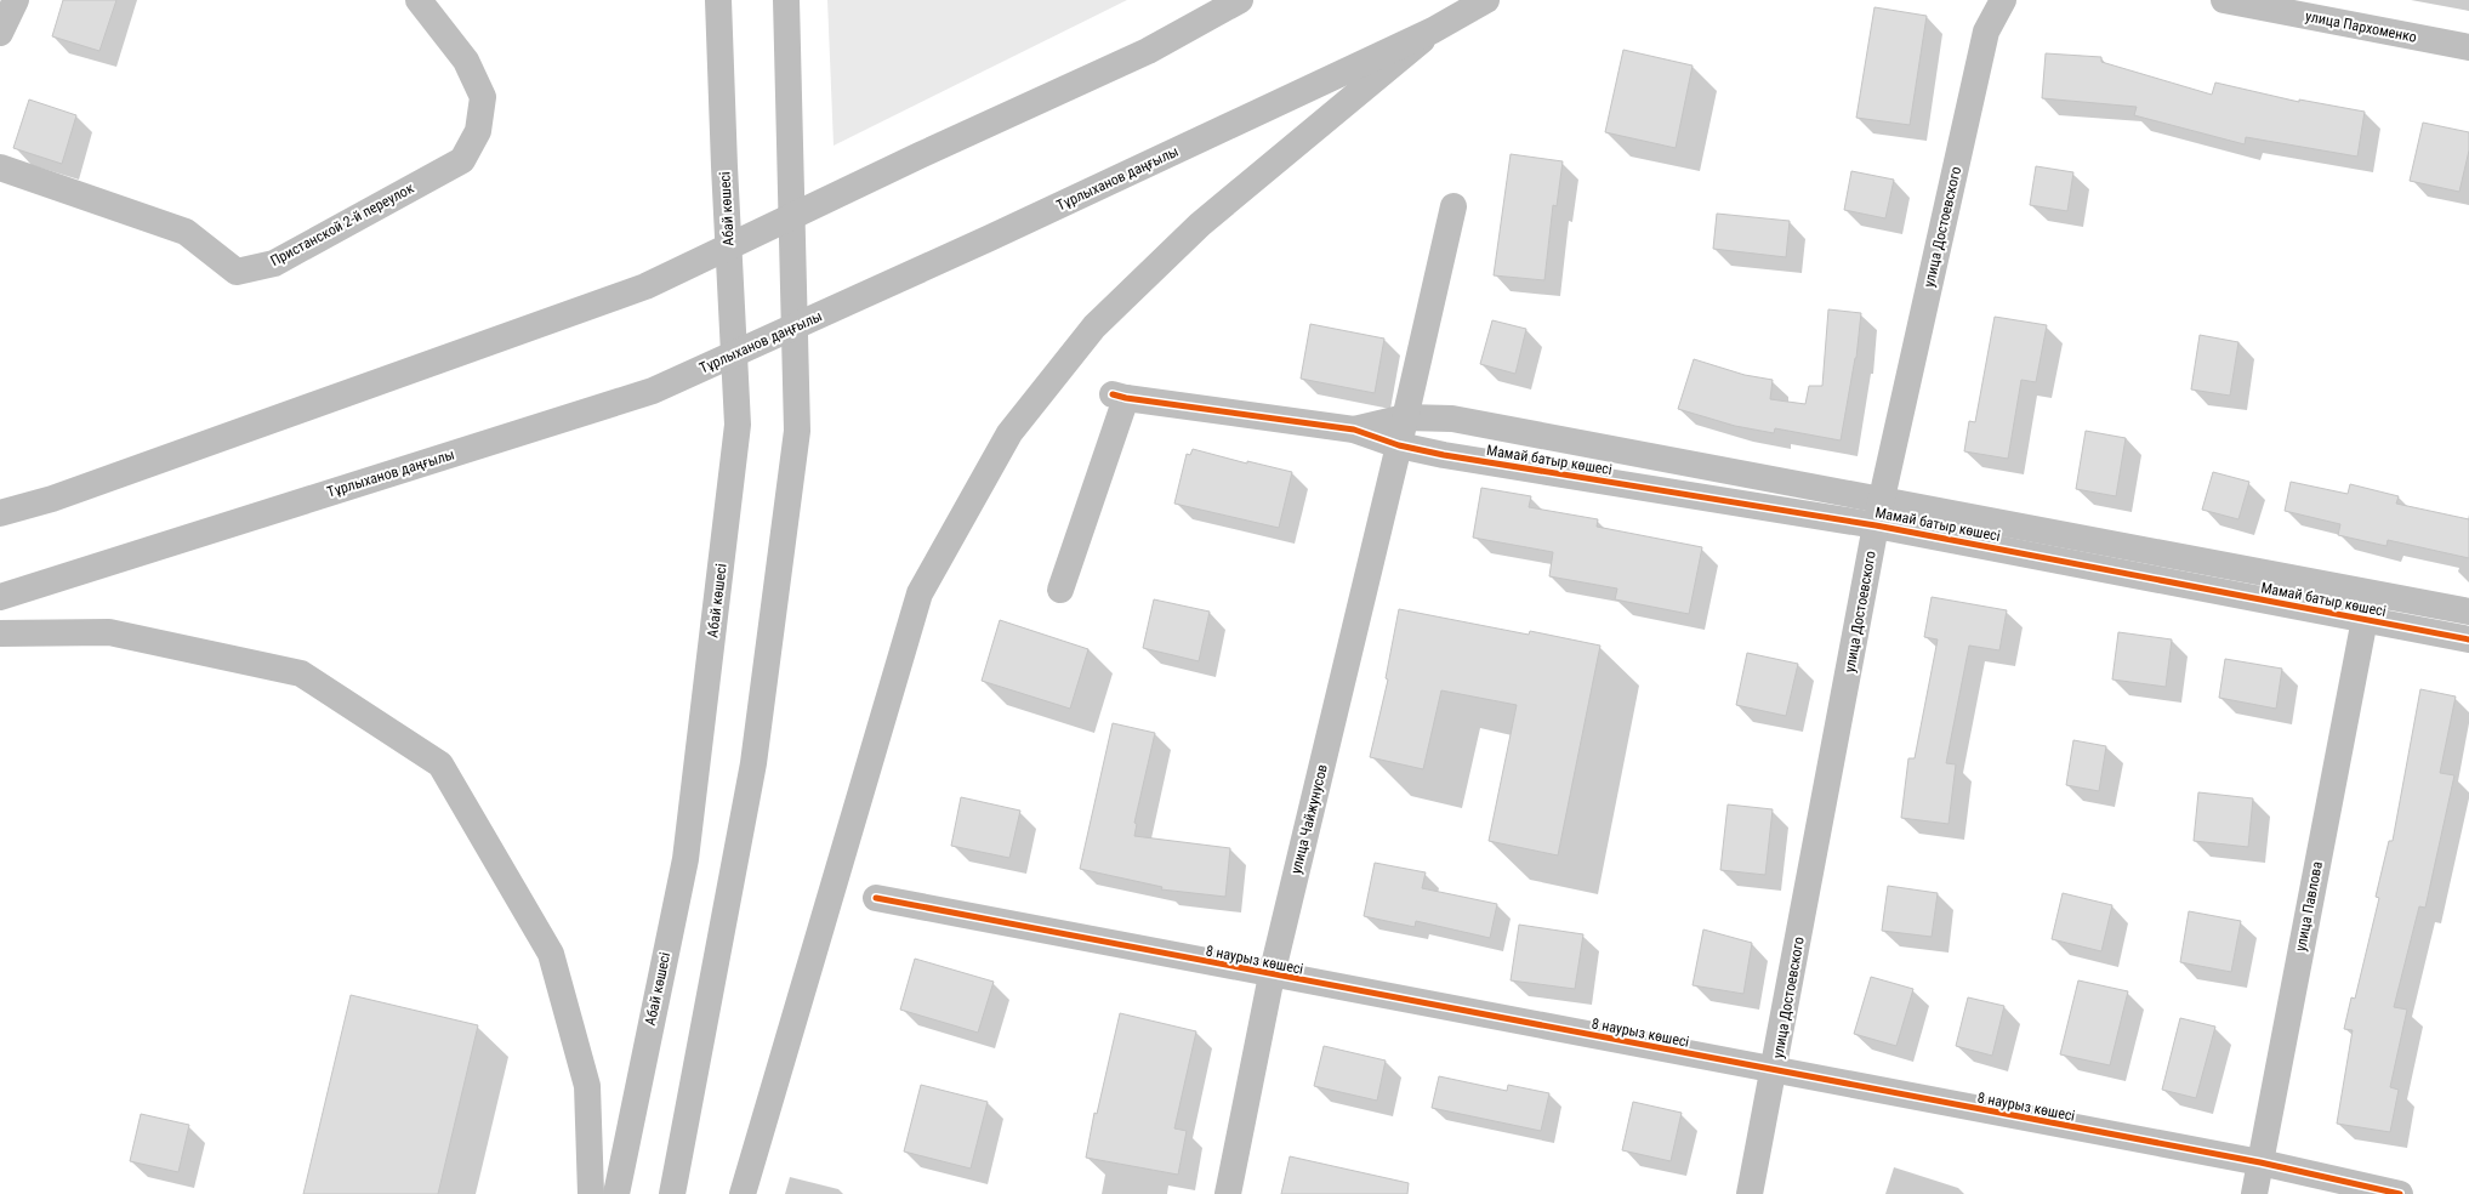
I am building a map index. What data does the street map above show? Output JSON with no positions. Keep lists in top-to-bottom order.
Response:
{
  "streets": {
    "main road": ["Тұрлыханов даңғылы", "Абай көшесі"],
    "street": [
      "улица Пархоменко",
      "Пристанской 2-й переулок",
      "улица Достоевского",
      "Мамай батыр көшесі",
      "улица Чайжунусов",
      "улица Павлова",
      "8 наурыз көшесі"
    ]
  },
  "crossings": [
    ["улица Достоевского", "Мамай батыр көшесі"],
    ["улица Достоевского", "8 наурыз көшесі"],
    ["Мамай батыр көшесі", "улица Чайжунусов"],
    ["Мамай батыр көшесі", "улица Павлова"],
    ["улица Чайжунусов", "8 наурыз көшесі"],
    ["улица Павлова", "8 наурыз көшесі"]
  ]
}
